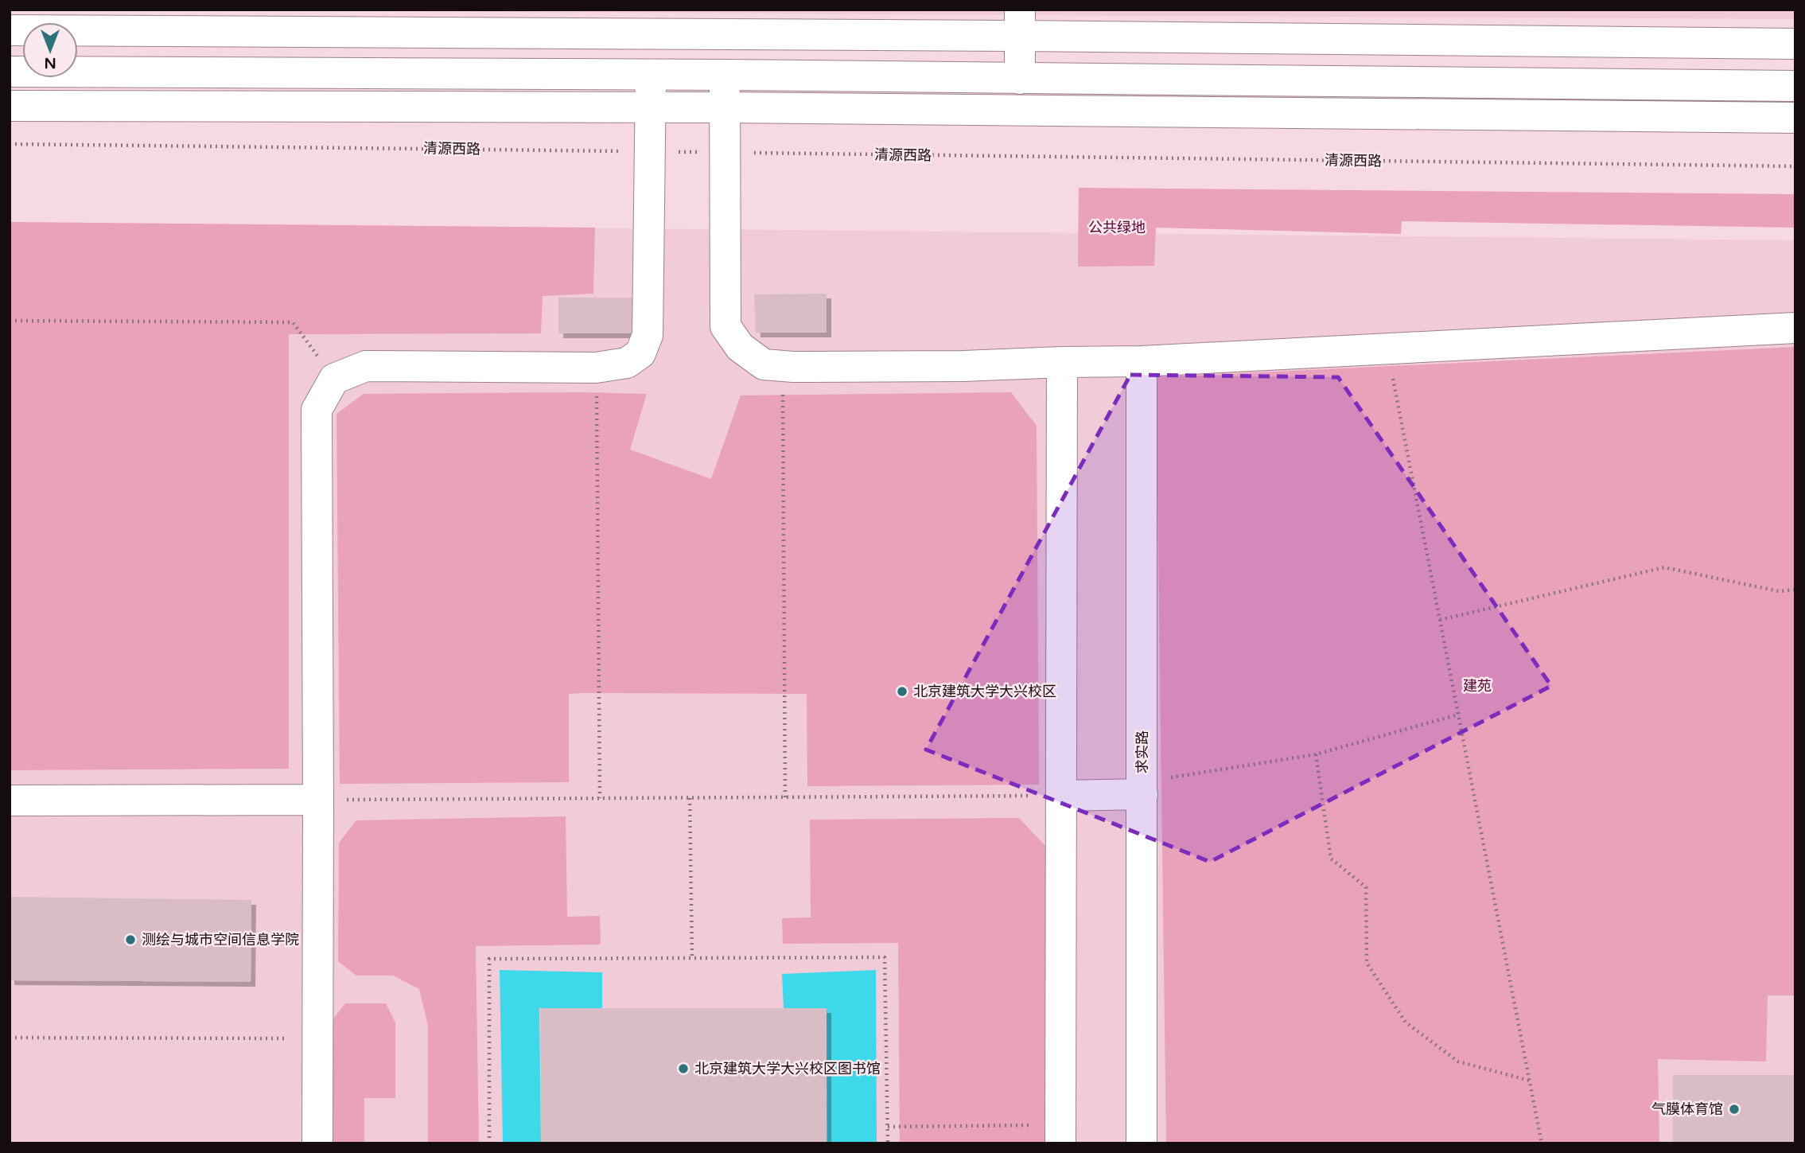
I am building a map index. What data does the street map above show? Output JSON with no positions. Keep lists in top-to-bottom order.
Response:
{
  "streets": {
    "main road": ["求实路"],
    "path": ["清源西路"]
  },
  "parks": ["公共绿地", "建苑"],
  "places": [
    "北京建筑大学大兴校区",
    "测绘与城市空间信息学院",
    "北京建筑大学大兴校区图书馆",
    "气膜体育馆"
  ],
  "north": "bottom"
}
